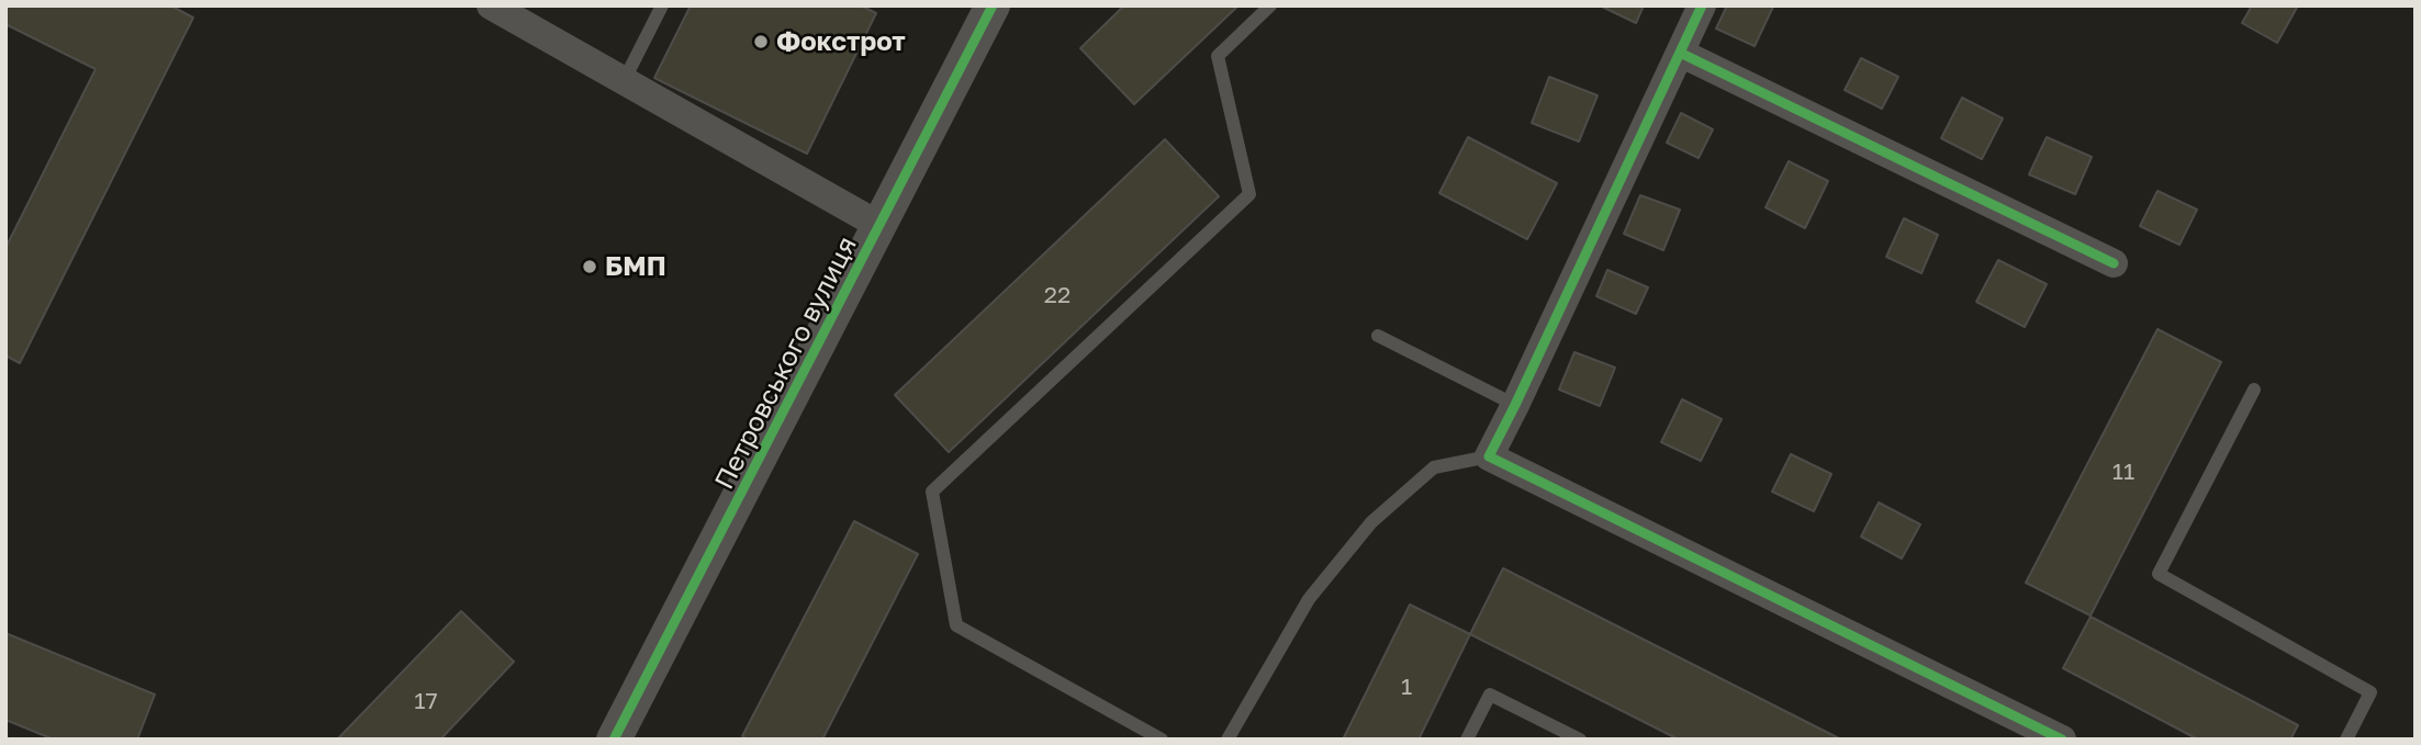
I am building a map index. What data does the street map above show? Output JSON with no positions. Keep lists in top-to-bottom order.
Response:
{
  "streets": {
    "street": ["Петровського вулиця"]
  },
  "places": ["Фокстрот", "БМП"],
  "house_numbers": [
    "22",
    "11",
    "1",
    "17"
  ]
}
